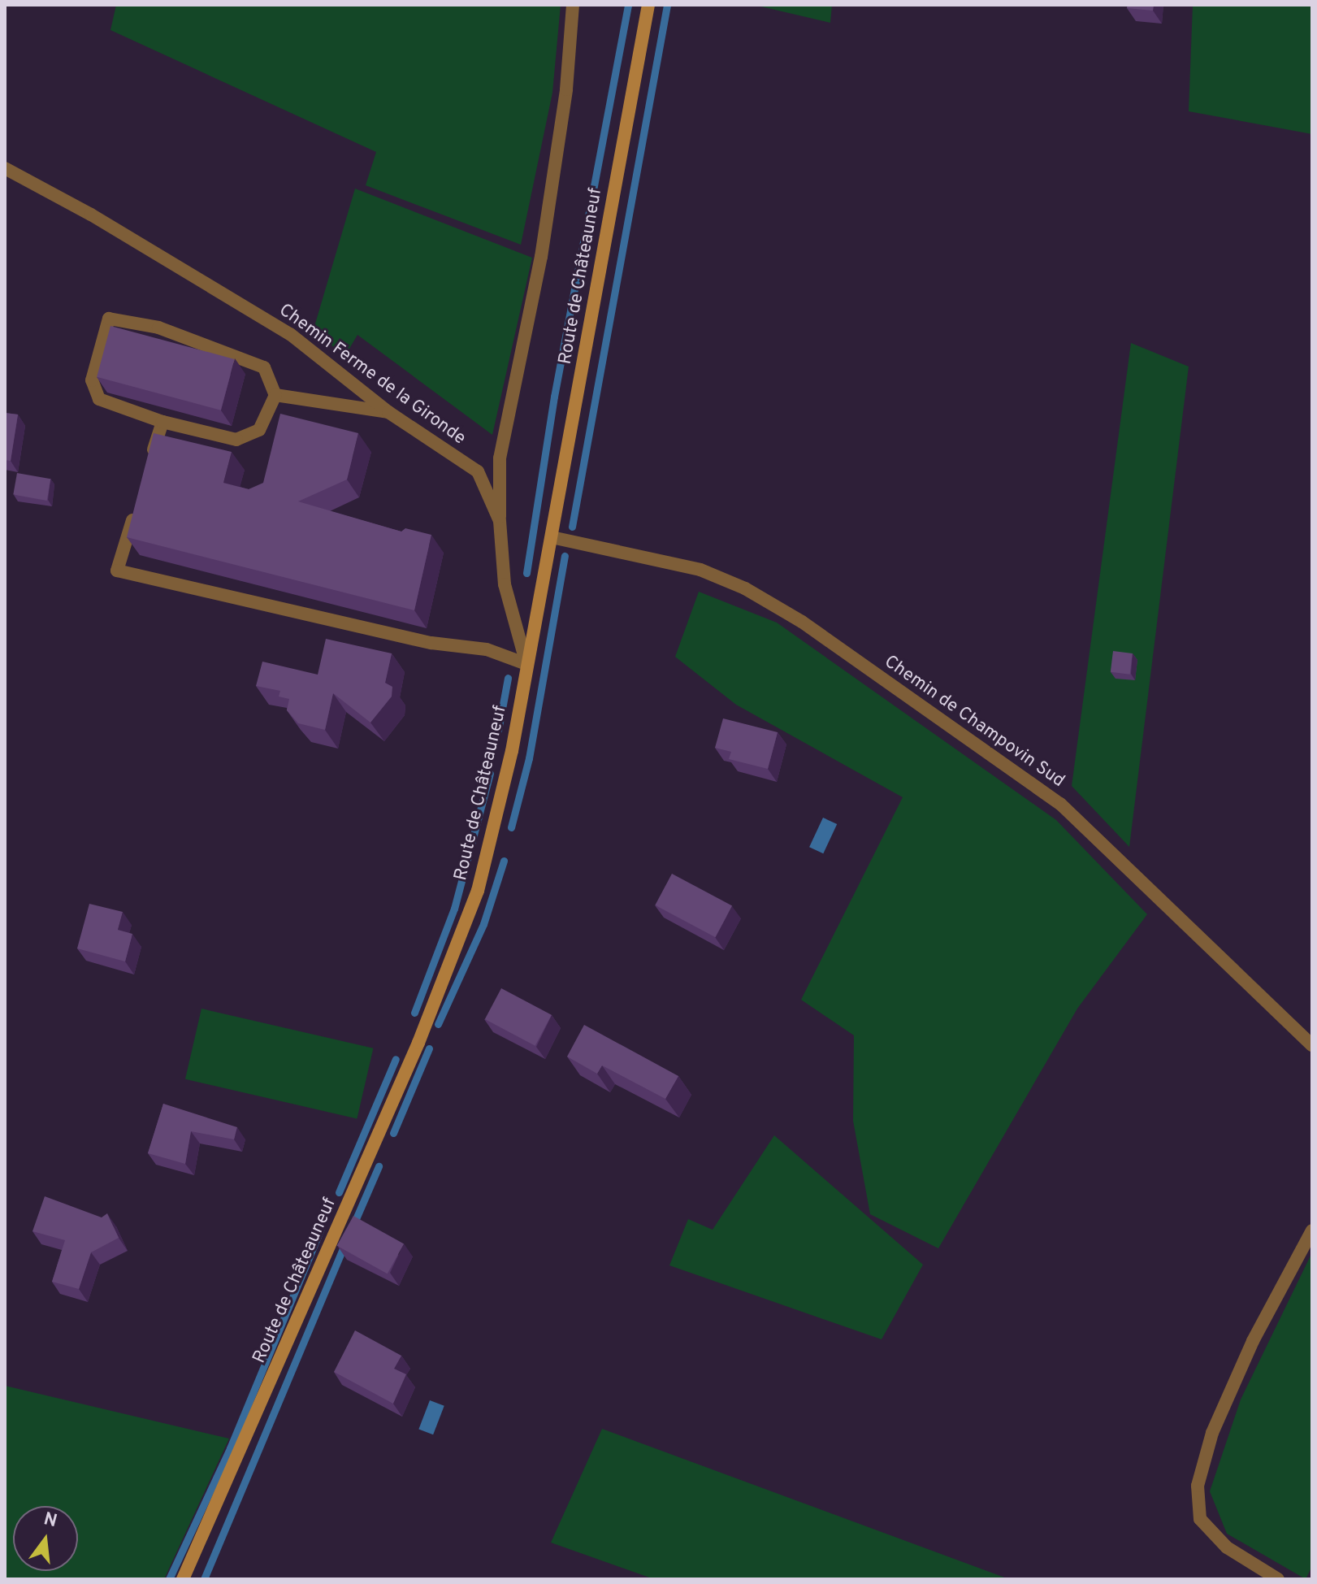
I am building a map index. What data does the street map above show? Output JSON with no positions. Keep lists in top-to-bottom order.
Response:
{
  "streets": {
    "main road": ["Route de Châteauneuf"],
    "street": ["Chemin Ferme de la Gironde", "Chemin de Champovin Sud"]
  },
  "crossings": [
    ["Route de Châteauneuf", "Chemin Ferme de la Gironde"],
    ["Route de Châteauneuf", "Chemin de Champovin Sud"]
  ],
  "north": "top"
}
